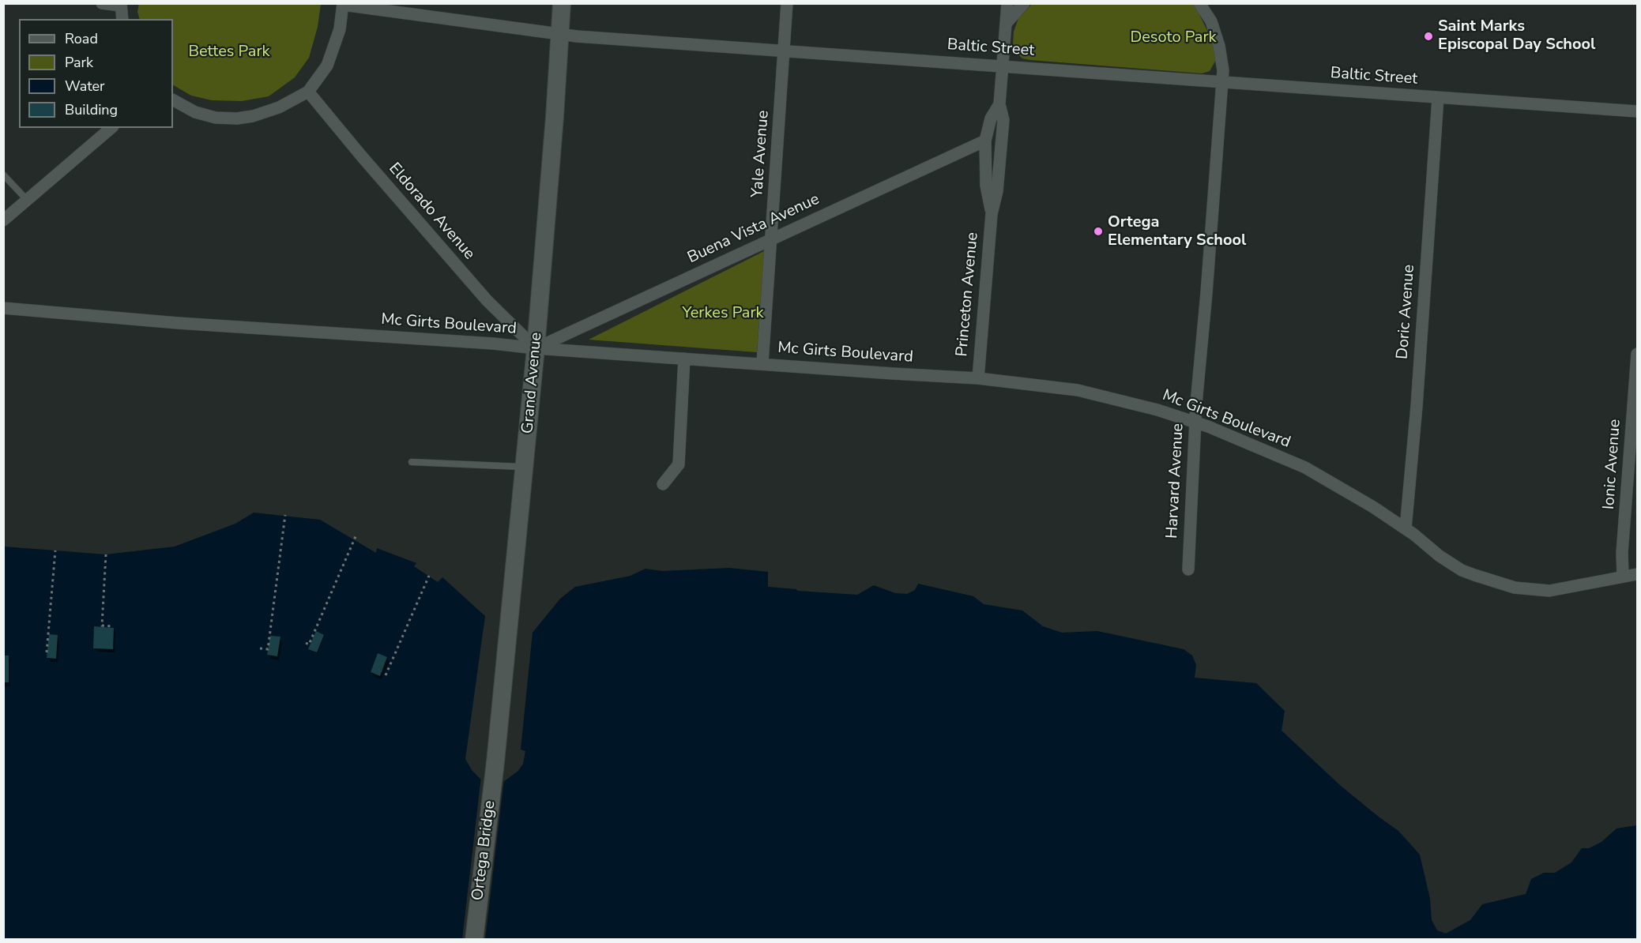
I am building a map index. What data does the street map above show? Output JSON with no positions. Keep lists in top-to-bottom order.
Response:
{
  "streets": {
    "main road": ["Grand Avenue", "Ortega Bridge"],
    "street": [
      "Baltic Street",
      "Yale Avenue",
      "Eldorado Avenue",
      "Buena Vista Avenue",
      "Princeton Avenue",
      "Doric Avenue",
      "Mc Girts Boulevard",
      "Ionic Avenue",
      "Harvard Avenue"
    ]
  },
  "crossings": [
    ["Baltic Street", "Yale Avenue"],
    ["Baltic Street", "Princeton Avenue"],
    ["Baltic Street", "Doric Avenue"],
    ["Baltic Street", "Grand Avenue"],
    ["Baltic Street", "Harvard Avenue"],
    ["Yale Avenue", "Buena Vista Avenue"],
    ["Yale Avenue", "Mc Girts Boulevard"],
    ["Eldorado Avenue", "Buena Vista Avenue"],
    ["Eldorado Avenue", "Mc Girts Boulevard"],
    ["Eldorado Avenue", "Grand Avenue"],
    ["Buena Vista Avenue", "Princeton Avenue"],
    ["Buena Vista Avenue", "Mc Girts Boulevard"],
    ["Buena Vista Avenue", "Grand Avenue"],
    ["Princeton Avenue", "Mc Girts Boulevard"],
    ["Doric Avenue", "Mc Girts Boulevard"],
    ["Mc Girts Boulevard", "Grand Avenue"],
    ["Mc Girts Boulevard", "Ionic Avenue"],
    ["Mc Girts Boulevard", "Harvard Avenue"],
    ["Grand Avenue", "Ortega Bridge"]
  ],
  "parks": ["Desoto Park", "Bettes Park", "Yerkes Park"],
  "places": ["Saint Marks Episcopal Day School", "Ortega Elementary School"],
  "legend": [
    "Road",
    "Park",
    "Water",
    "Building"
  ]
}
